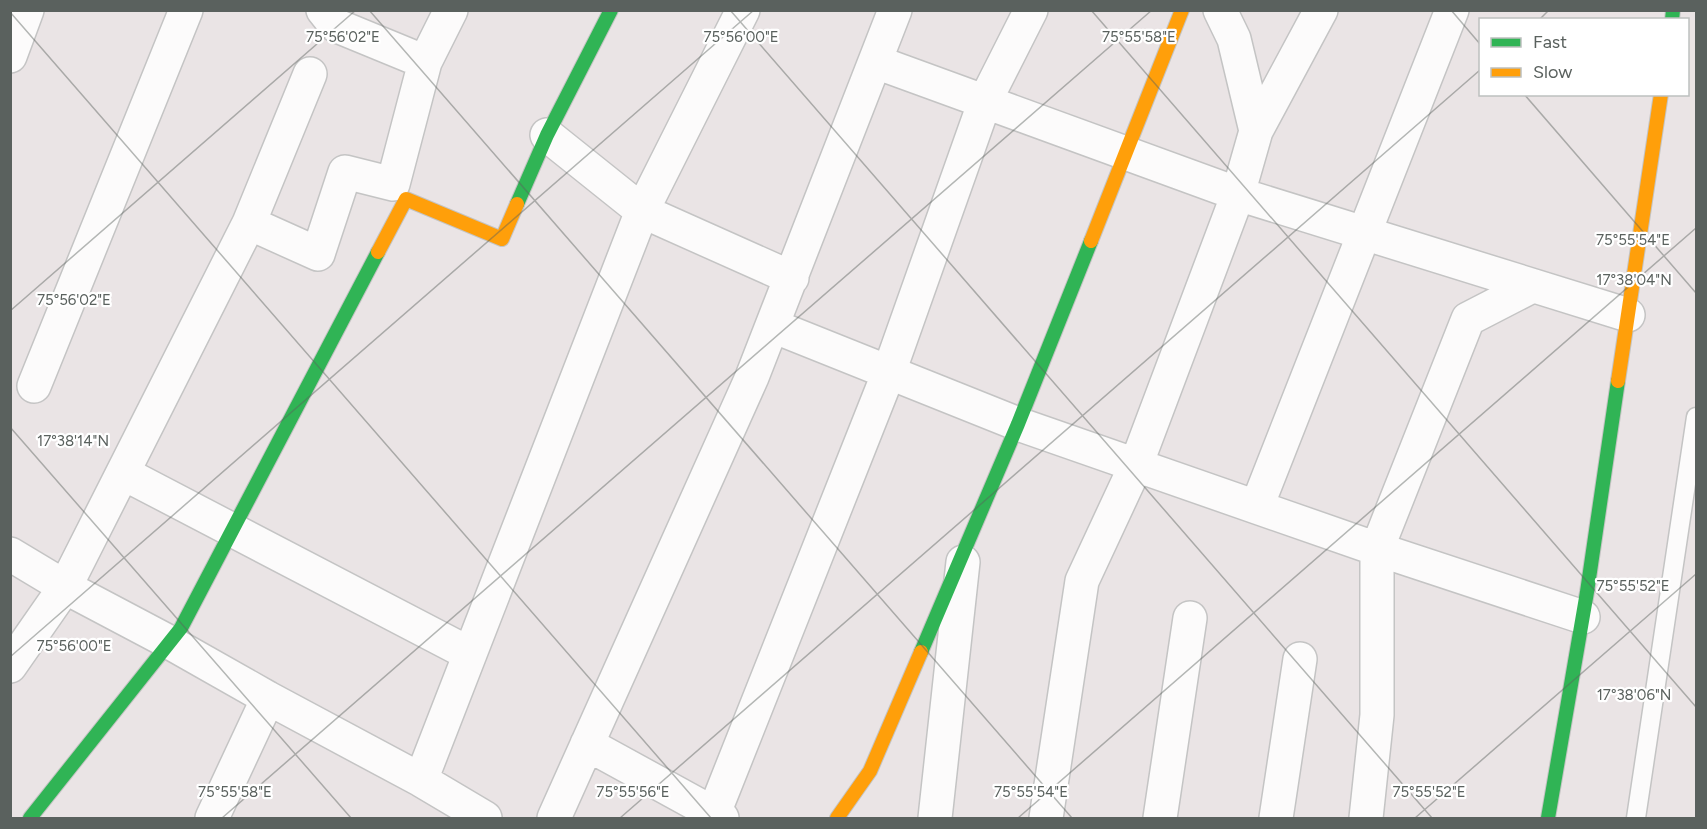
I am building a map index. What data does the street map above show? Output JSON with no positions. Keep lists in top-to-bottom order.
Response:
{
  "legend": ["Fast", "Slow"],
  "coordinates": [
    "75°56'02\"E",
    "75°56'00\"E",
    "75°55'58\"E",
    "75°55'54\"E",
    "17°38'04\"N",
    "17°38'14\"N",
    "75°55'52\"E",
    "17°38'06\"N",
    "75°55'56\"E"
  ]
}
